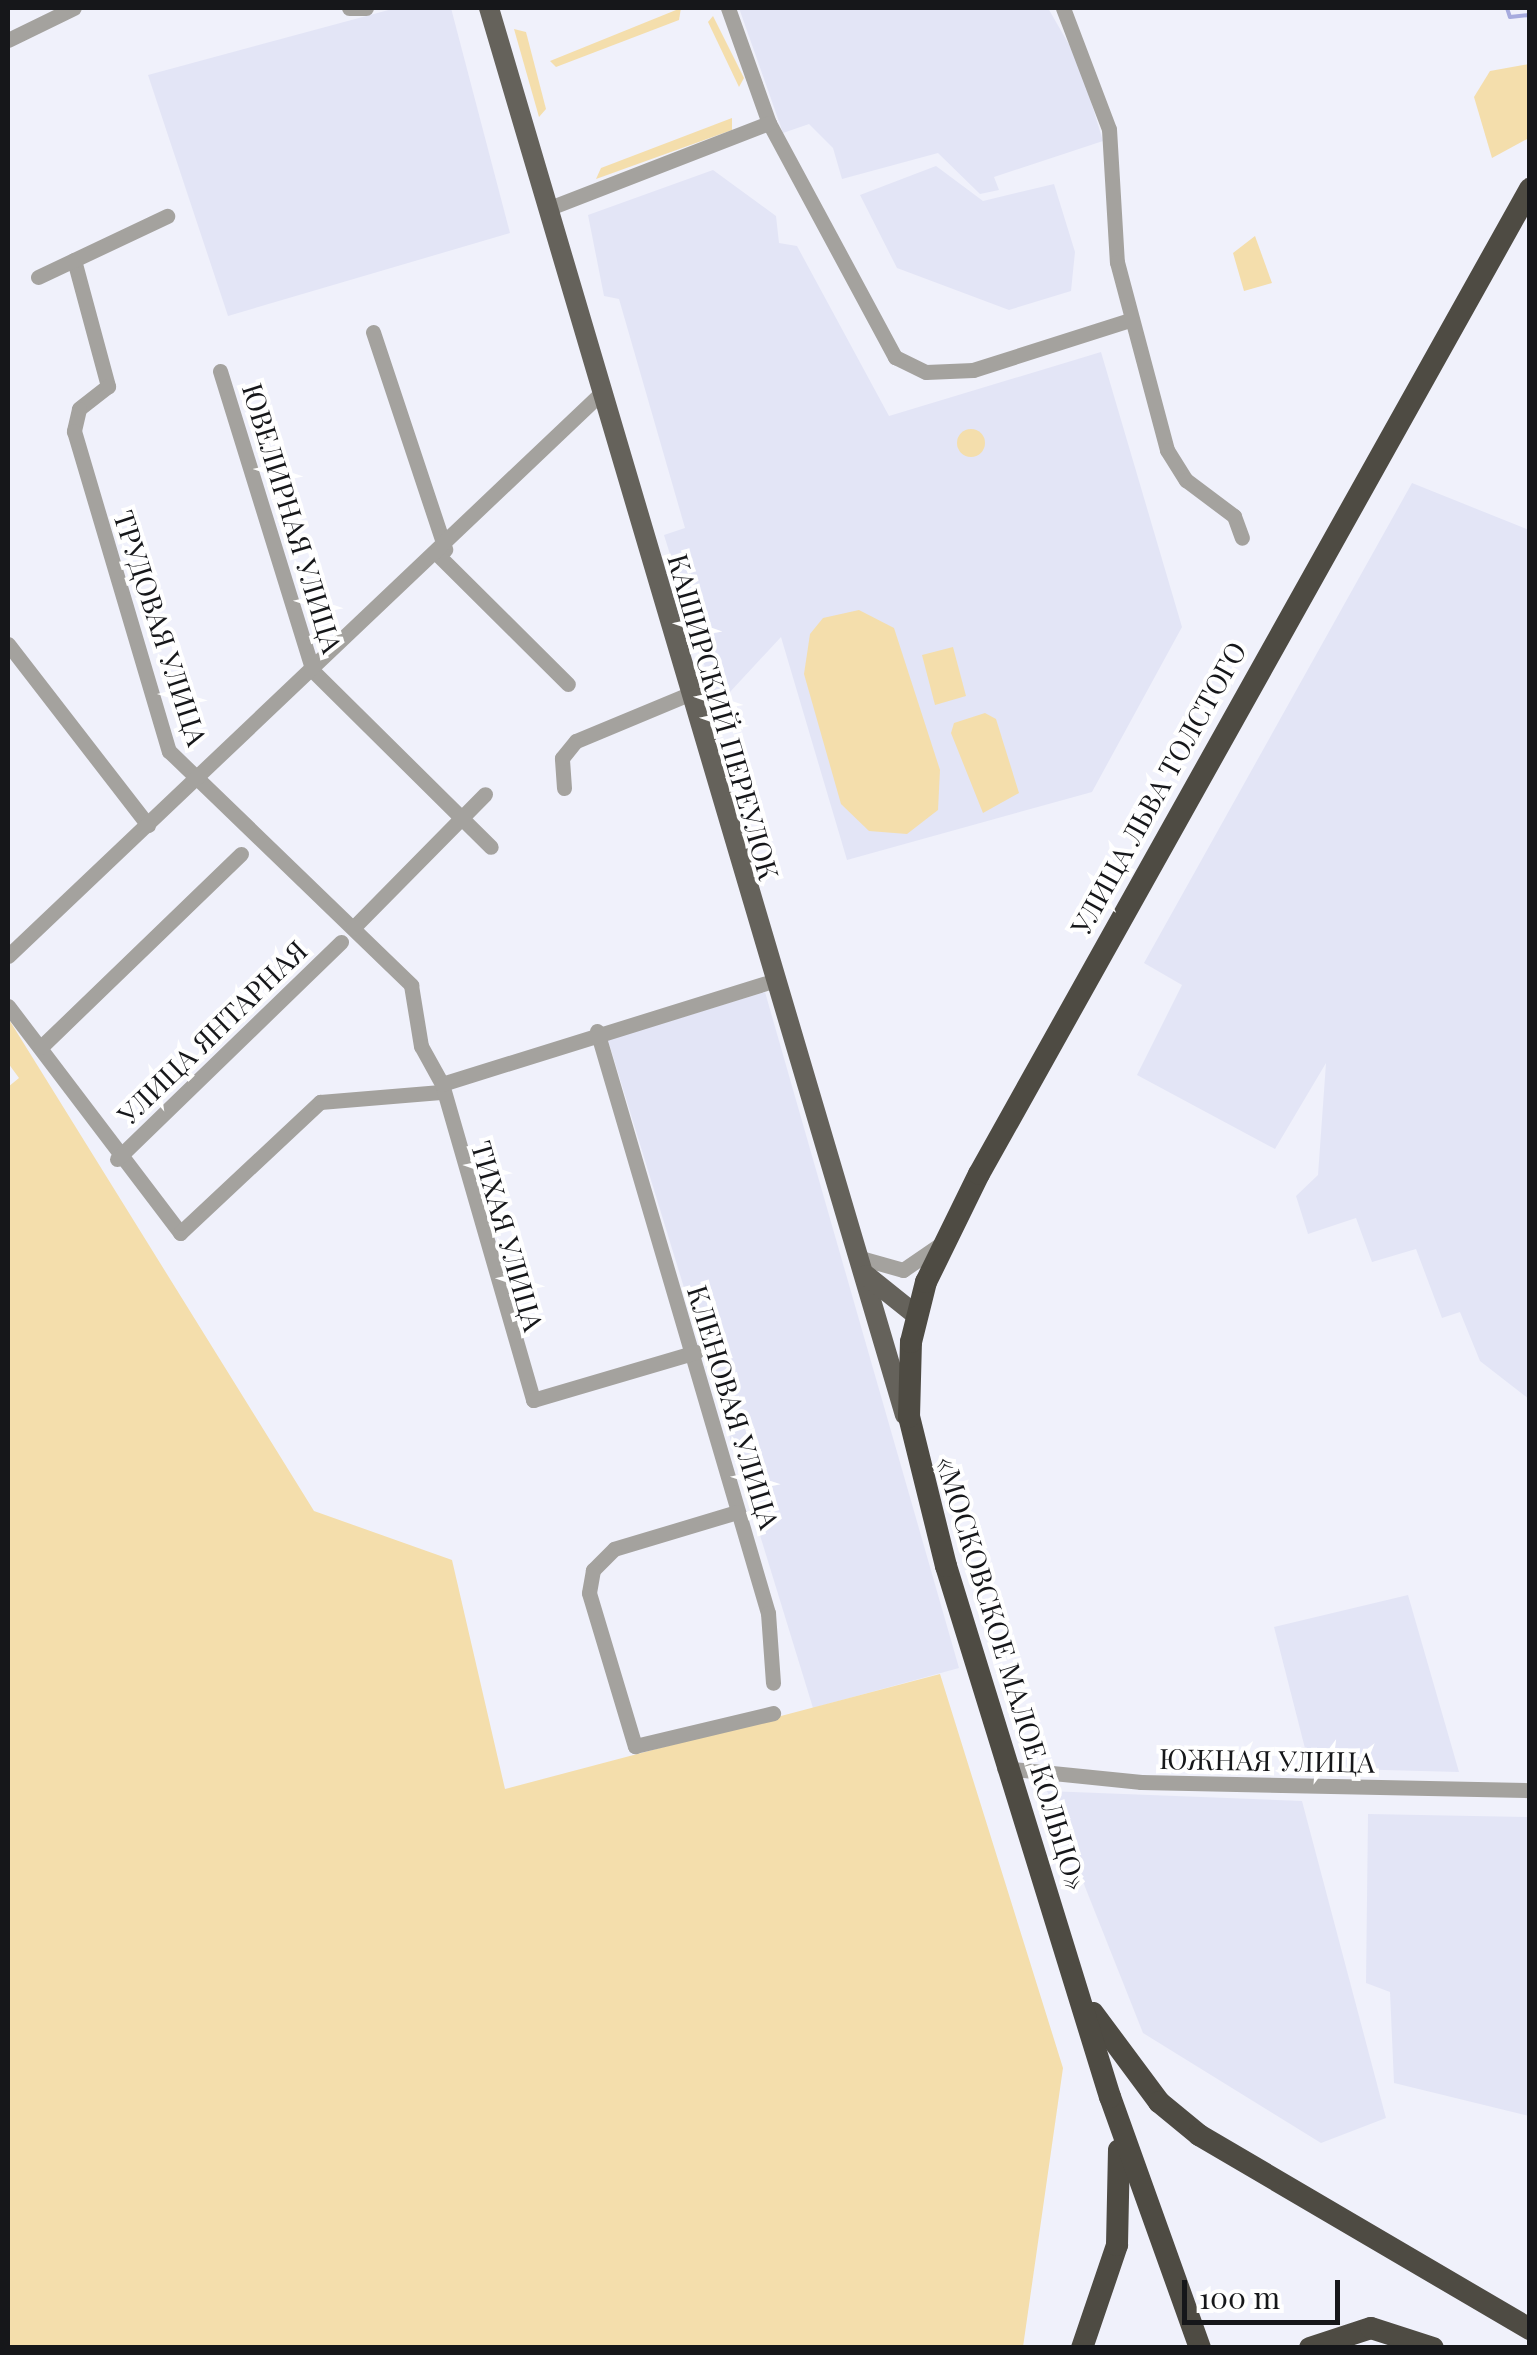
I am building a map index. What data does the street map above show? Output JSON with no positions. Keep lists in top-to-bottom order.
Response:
{
  "streets": {
    "highway": ["УЛИЦА ЛЬВА ТОЛСТОГО", "«МОСКОВСКОЕ МАЛОЕ КОЛЬЦО»"],
    "main road": ["КАШИРСКИЙ ПЕРЕУЛОК"],
    "street": [
      "ЮВЕЛИРНАЯ УЛИЦА",
      "ТРУДОВАЯ УЛИЦА",
      "УЛИЦА ЯНТАРНАЯ",
      "ТИХАЯ УЛИЦА",
      "КЛЕНОВАЯ УЛИЦА",
      "ЮЖНАЯ УЛИЦА"
    ]
  },
  "crossings": [
    ["ТРУДОВАЯ УЛИЦА", "ТИХАЯ УЛИЦА"],
    ["КАШИРСКИЙ ПЕРЕУЛОК", "УЛИЦА ЛЬВА ТОЛСТОГО"],
    ["КАШИРСКИЙ ПЕРЕУЛОК", "«МОСКОВСКОЕ МАЛОЕ КОЛЬЦО»"],
    ["УЛИЦА ЛЬВА ТОЛСТОГО", "«МОСКОВСКОЕ МАЛОЕ КОЛЬЦО»"],
    ["ТИХАЯ УЛИЦА", "КЛЕНОВАЯ УЛИЦА"],
    ["«МОСКОВСКОЕ МАЛОЕ КОЛЬЦО»", "ЮЖНАЯ УЛИЦА"]
  ],
  "scale_bar": "100 m"
}
